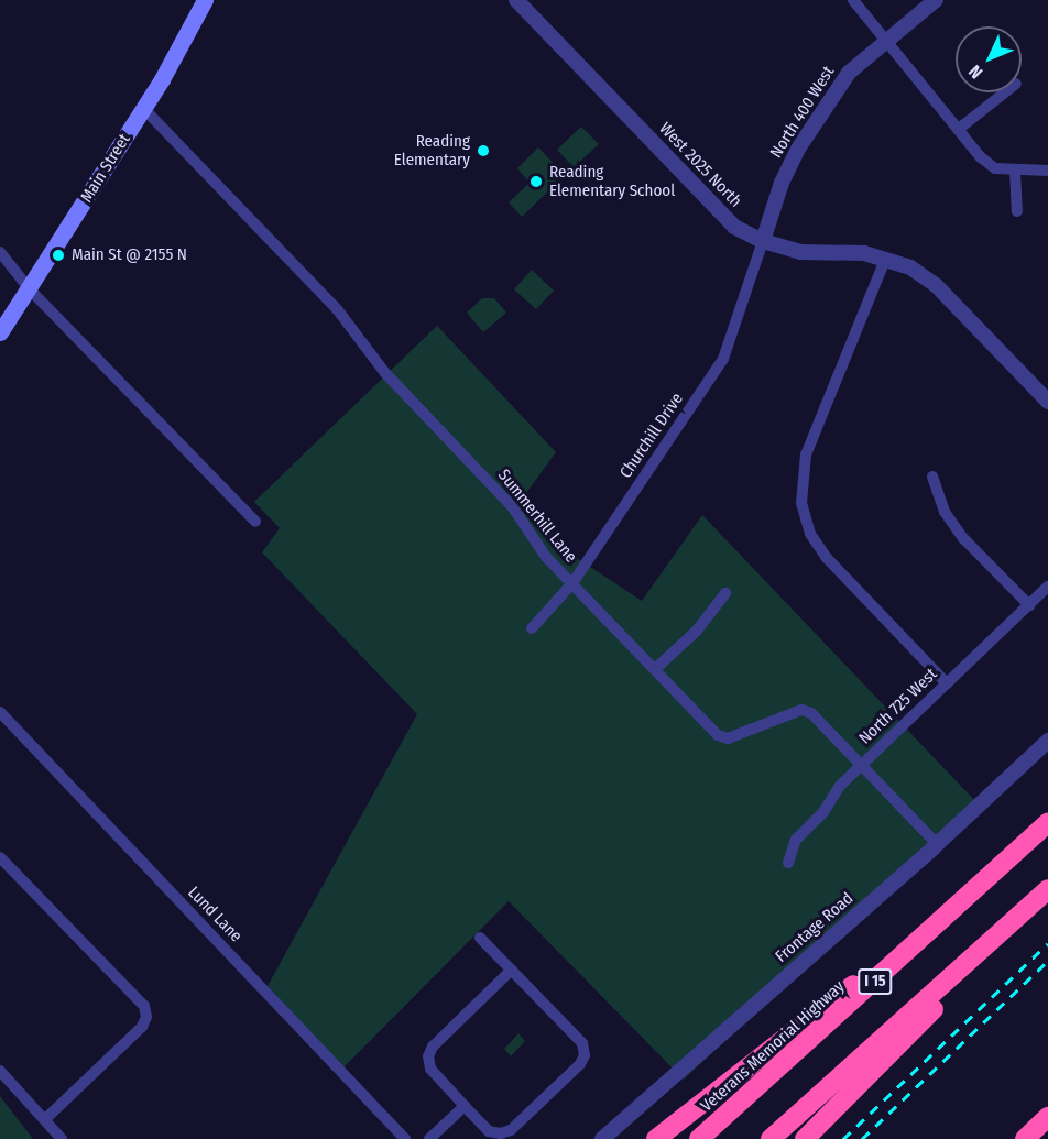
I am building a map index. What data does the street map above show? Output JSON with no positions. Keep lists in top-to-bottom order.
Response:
{
  "streets": {
    "highway": ["I 15", "Veterans Memorial Highway"],
    "main road": ["Main Street"],
    "street": [
      "North 400 West",
      "West 2025 North",
      "Churchill Drive",
      "Summerhill Lane",
      "North 725 West",
      "Lund Lane",
      "Frontage Road"
    ]
  },
  "crossings": [
    ["North 400 West", "West 2025 North"],
    ["North 400 West", "Churchill Drive"],
    ["West 2025 North", "Churchill Drive"],
    ["Main Street", "Summerhill Lane"],
    ["Churchill Drive", "Summerhill Lane"],
    ["Summerhill Lane", "North 725 West"],
    ["Summerhill Lane", "Frontage Road"]
  ],
  "places": ["Reading Elementary", "Reading Elementary School", "Main St @ 2155 N"],
  "north": "bottom left"
}
